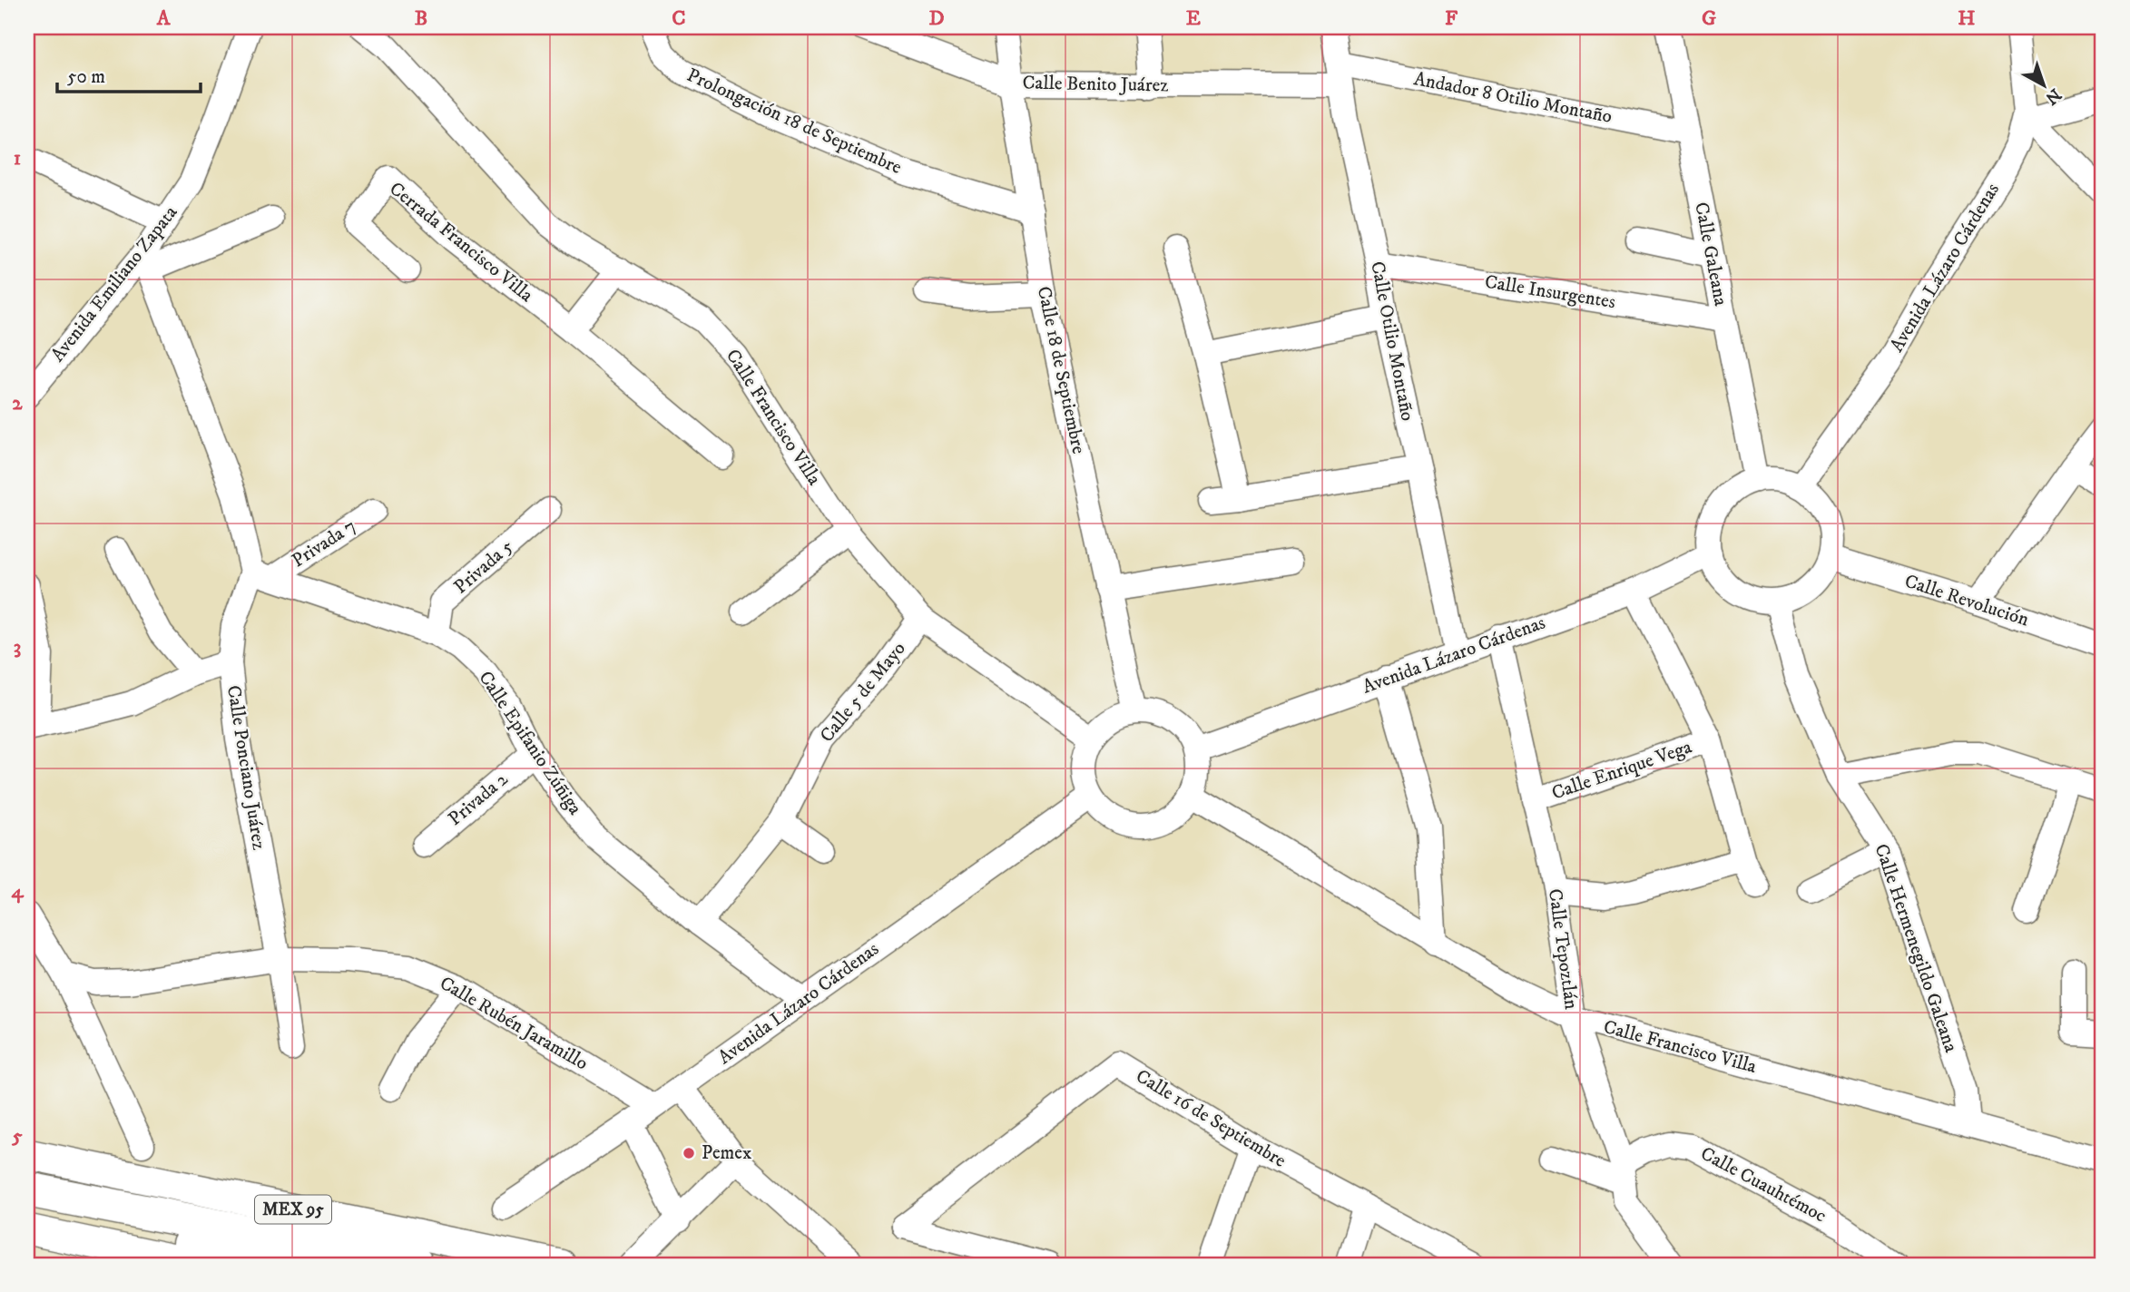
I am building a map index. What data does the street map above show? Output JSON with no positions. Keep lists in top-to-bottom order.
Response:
{
  "streets": {
    "highway": ["MEX 95"],
    "street": [
      "Calle Benito Juárez",
      "Andador 8 Otilio Montaño",
      "Prolongación 18 de Septiembre",
      "Cerrada Francisco Villa",
      "Calle Galeana",
      "Avenida Lázaro Cárdenas",
      "Avenida Emiliano Zapata",
      "Calle Insurgentes",
      "Calle Otilio Montaño",
      "Calle 18 de Septiembre",
      "Calle Francisco Villa",
      "Privada 7",
      "Privada 5",
      "Calle Revolución",
      "Calle 5 de Mayo",
      "Calle Epifanio Zúñiga",
      "Calle Ponciano Juárez",
      "Calle Enrique Vega",
      "Privada 2",
      "Calle Hermenegildo Galeana",
      "Calle Tepoztlán",
      "Calle Rubén Jaramillo",
      "Calle 16 de Septiembre",
      "Calle Cuauhtémoc"
    ]
  },
  "crossings": [
    ["Calle Benito Juárez", "Andador 8 Otilio Montaño"],
    ["Calle Benito Juárez", "Calle Otilio Montaño"],
    ["Calle Benito Juárez", "Calle 18 de Septiembre"],
    ["Andador 8 Otilio Montaño", "Calle Galeana"],
    ["Andador 8 Otilio Montaño", "Calle Otilio Montaño"],
    ["Prolongación 18 de Septiembre", "Calle 18 de Septiembre"],
    ["Calle Galeana", "Avenida Lázaro Cárdenas"],
    ["Calle Galeana", "Calle Insurgentes"],
    ["Calle Galeana", "Calle Revolución"],
    ["Calle Galeana", "Calle Hermenegildo Galeana"],
    ["Avenida Lázaro Cárdenas", "Calle Otilio Montaño"],
    ["Avenida Lázaro Cárdenas", "Calle 18 de Septiembre"],
    ["Avenida Lázaro Cárdenas", "Calle Francisco Villa"],
    ["Avenida Lázaro Cárdenas", "Calle Revolución"],
    ["Avenida Lázaro Cárdenas", "Calle Epifanio Zúñiga"],
    ["Avenida Lázaro Cárdenas", "Calle Hermenegildo Galeana"],
    ["Avenida Lázaro Cárdenas", "Calle Tepoztlán"],
    ["Avenida Lázaro Cárdenas", "Calle Rubén Jaramillo"],
    ["Calle Insurgentes", "Calle Otilio Montaño"],
    ["Calle 18 de Septiembre", "Calle Francisco Villa"],
    ["Calle Francisco Villa", "Calle 5 de Mayo"],
    ["Calle Francisco Villa", "Calle Hermenegildo Galeana"],
    ["Calle Francisco Villa", "Calle Tepoztlán"],
    ["Privada 7", "Calle Epifanio Zúñiga"],
    ["Privada 7", "Calle Ponciano Juárez"],
    ["Privada 5", "Calle Epifanio Zúñiga"],
    ["Calle Revolución", "Calle Hermenegildo Galeana"],
    ["Calle 5 de Mayo", "Calle Epifanio Zúñiga"],
    ["Calle Epifanio Zúñiga", "Calle Ponciano Juárez"],
    ["Calle Epifanio Zúñiga", "Privada 2"],
    ["Calle Ponciano Juárez", "Calle Rubén Jaramillo"],
    ["Calle Enrique Vega", "Calle Tepoztlán"],
    ["Calle Tepoztlán", "Calle Cuauhtémoc"]
  ],
  "places": ["Pemex"],
  "scale_bar": "50 m",
  "north": "bottom right",
  "grid": {
    "columns": [
      "A",
      "B",
      "C",
      "D",
      "E",
      "F",
      "G",
      "H"
    ],
    "rows": [
      "1",
      "2",
      "3",
      "4",
      "5"
    ]
  }
}
